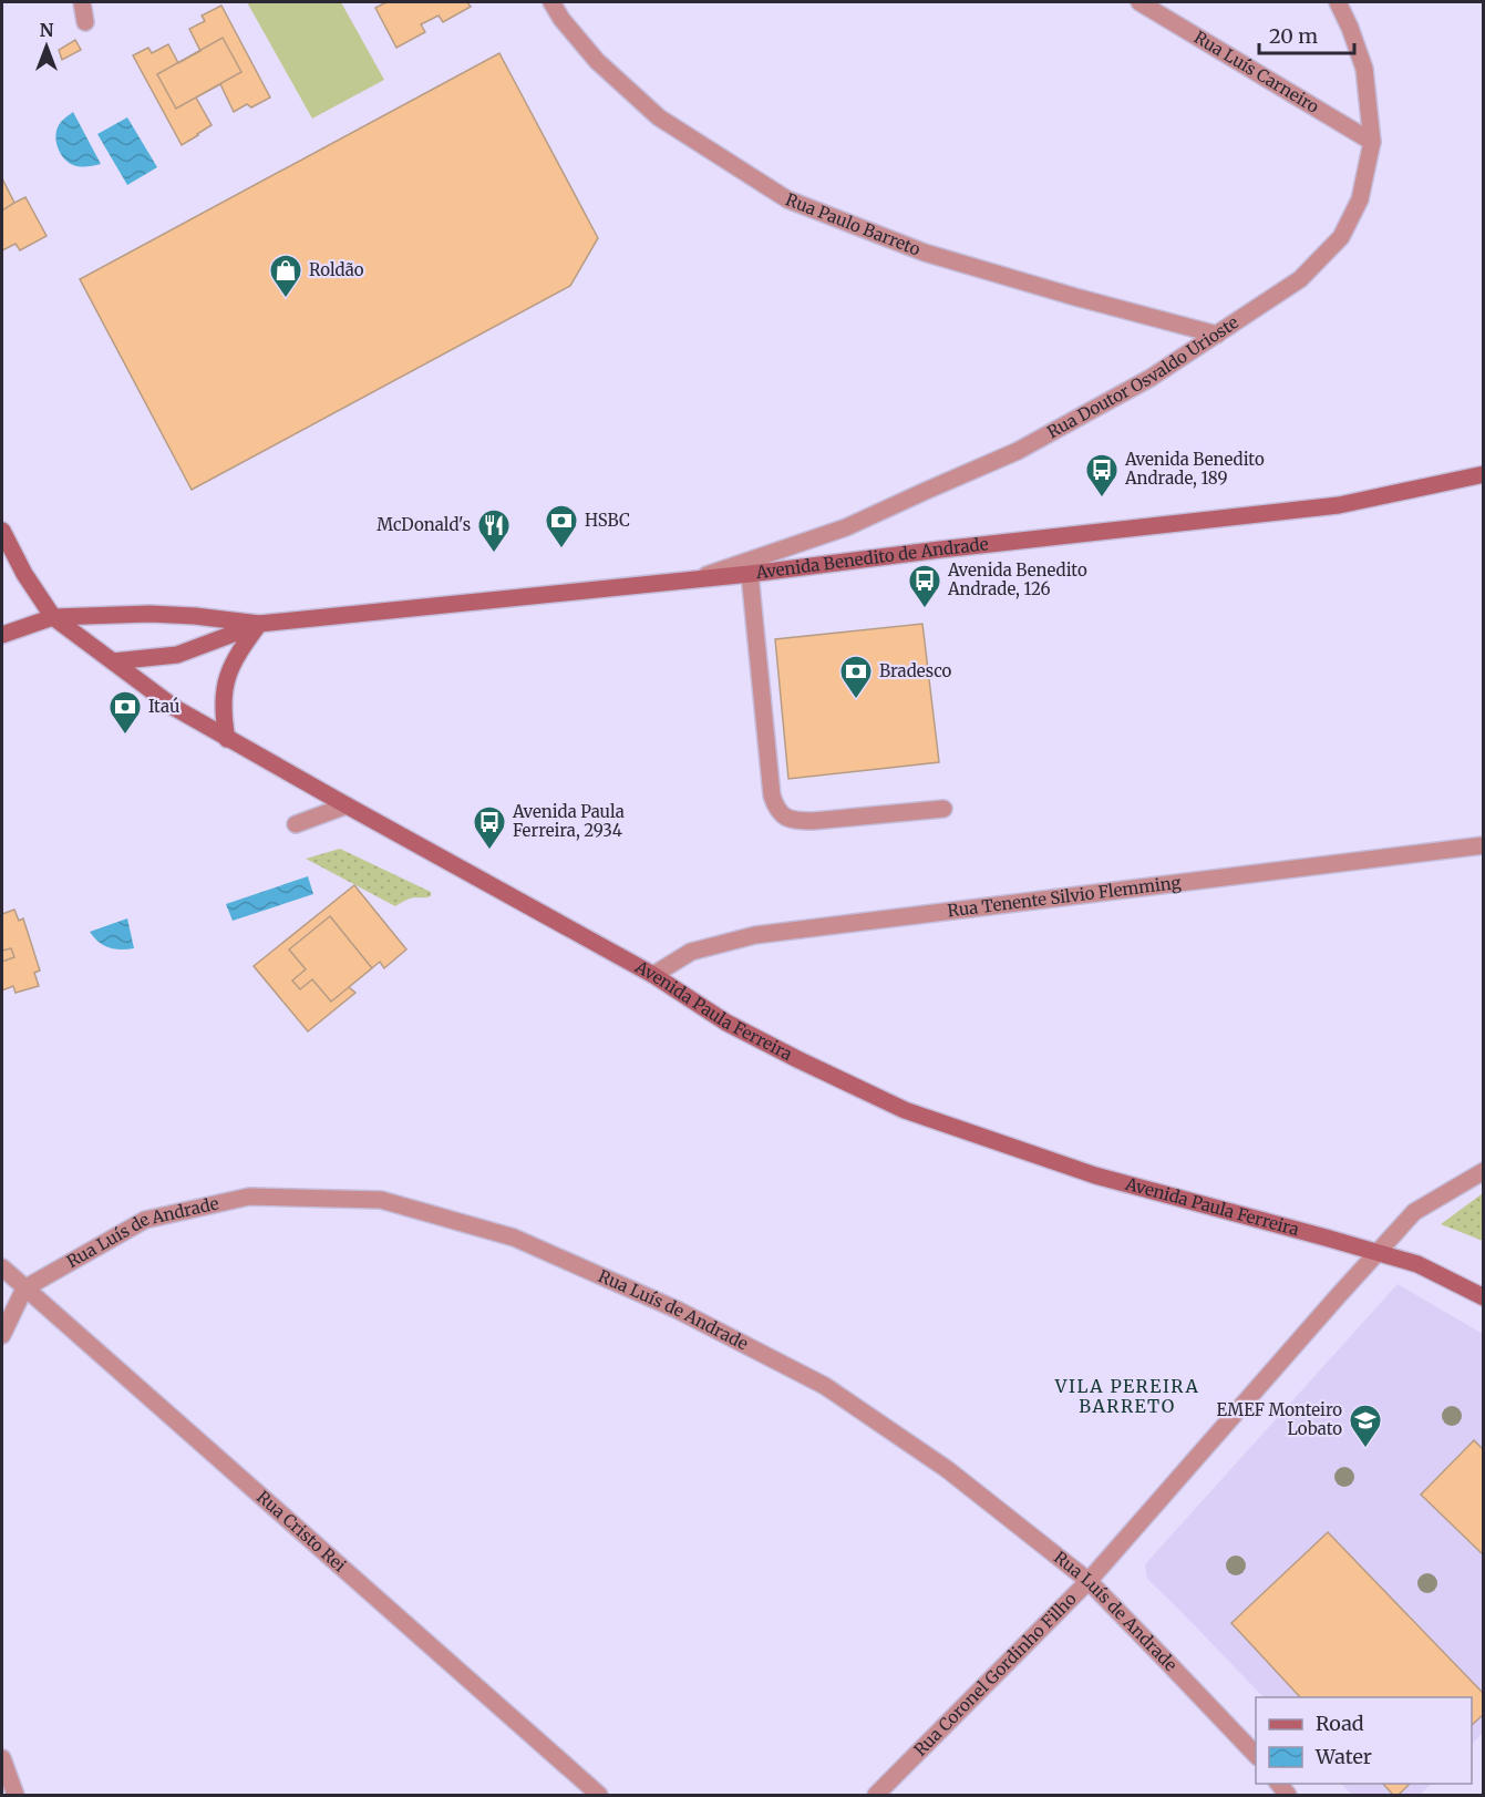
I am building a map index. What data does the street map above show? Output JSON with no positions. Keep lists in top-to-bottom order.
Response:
{
  "streets": {
    "main road": ["Avenida Benedito de Andrade", "Avenida Paula Ferreira"],
    "street": [
      "Rua Luís Carneiro",
      "Rua Paulo Barreto",
      "Rua Doutor Osvaldo Urioste",
      "Rua Tenente Silvio Flemming",
      "Rua Luís de Andrade",
      "Rua Cristo Rei",
      "Rua Coronel Gordinho Filho"
    ]
  },
  "crossings": [
    ["Rua Luís Carneiro", "Rua Doutor Osvaldo Urioste"],
    ["Rua Paulo Barreto", "Rua Doutor Osvaldo Urioste"],
    ["Rua Doutor Osvaldo Urioste", "Avenida Benedito de Andrade"],
    ["Avenida Benedito de Andrade", "Avenida Paula Ferreira"],
    ["Rua Tenente Silvio Flemming", "Avenida Paula Ferreira"],
    ["Avenida Paula Ferreira", "Rua Coronel Gordinho Filho"],
    ["Rua Luís de Andrade", "Rua Cristo Rei"],
    ["Rua Luís de Andrade", "Rua Coronel Gordinho Filho"]
  ],
  "districts": ["VILA PEREIRA BARRETO"],
  "places": {
    "shop": ["Roldão"],
    "bus stop": ["Avenida Benedito Andrade, 189", "Avenida Benedito Andrade, 126", "Avenida Paula Ferreira, 2934"],
    "bank": ["HSBC", "Bradesco", "Itaú"],
    "restaurant": ["McDonald's"],
    "school or university": ["EMEF Monteiro Lobato"]
  },
  "legend": ["Road", "Water"],
  "scale_bar": "20 m",
  "north": "top"
}
